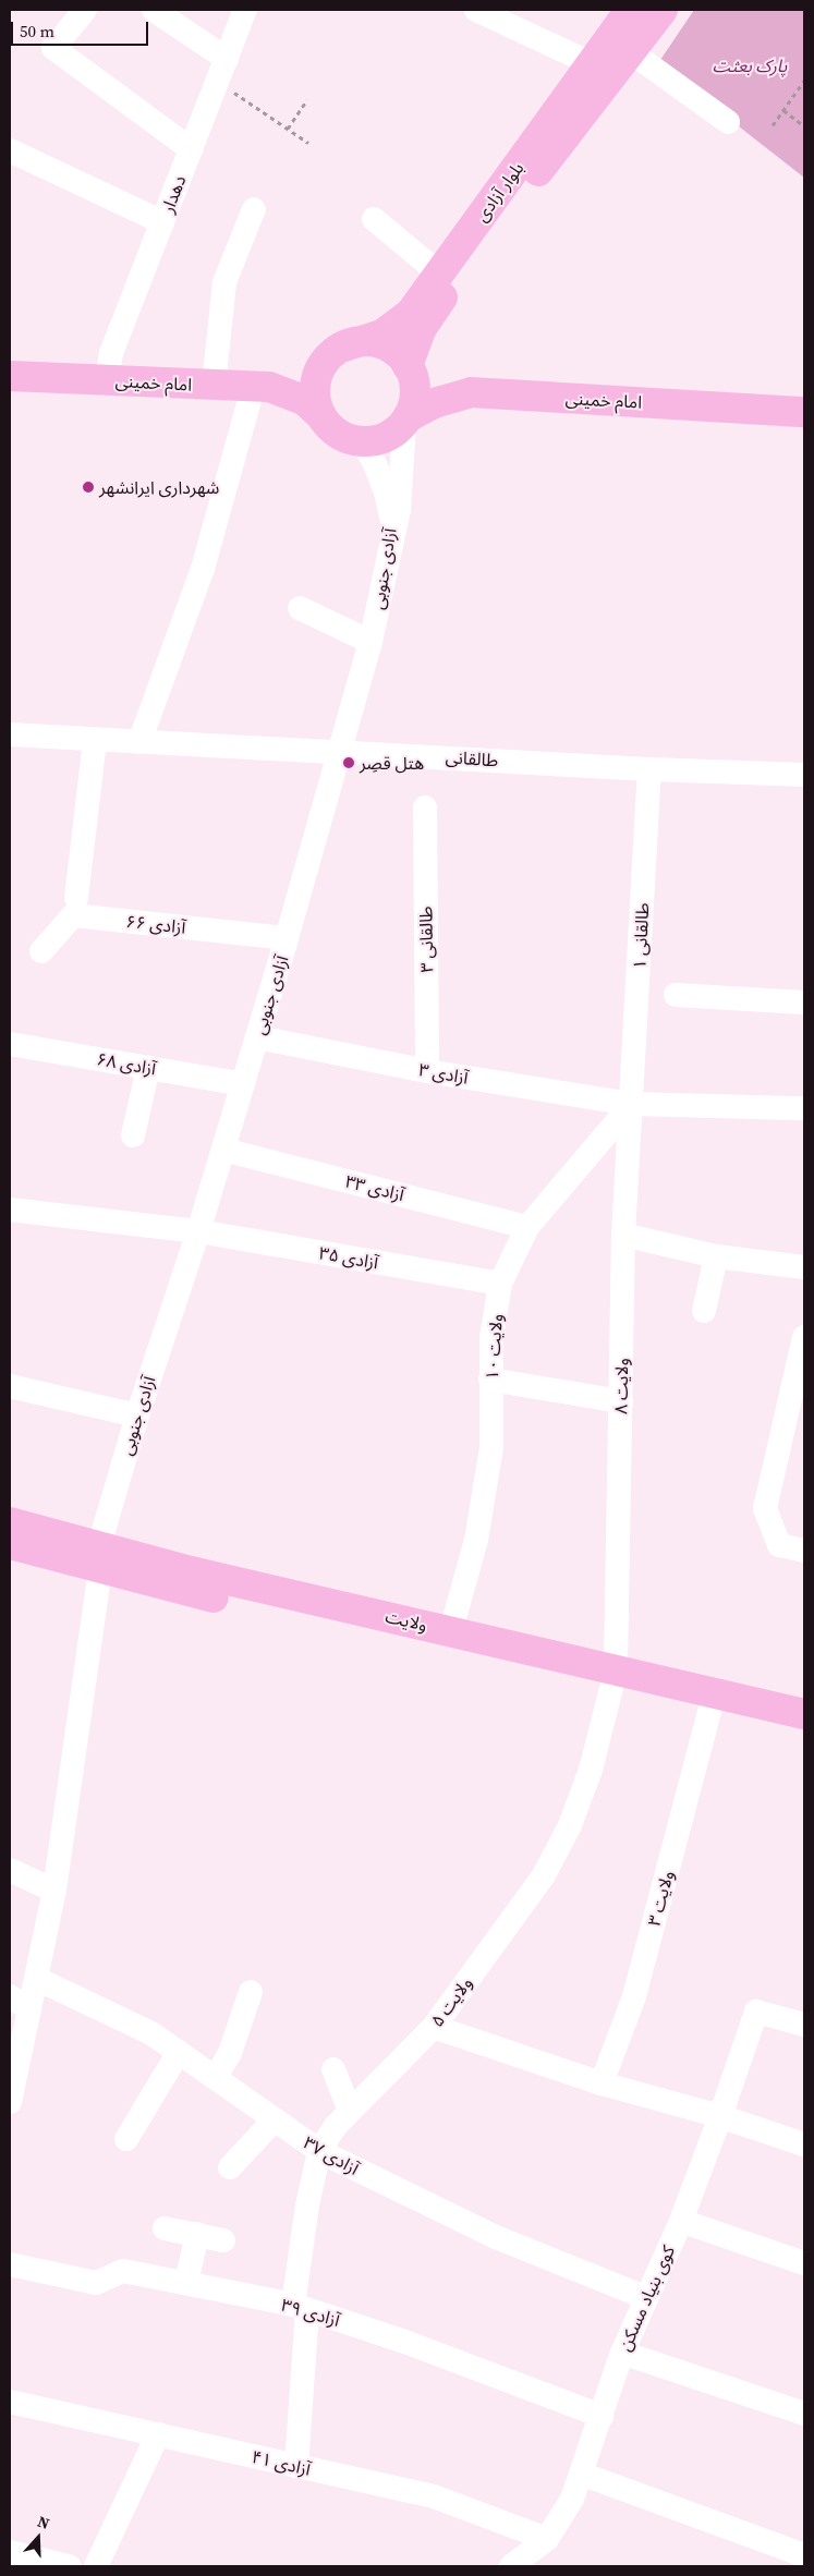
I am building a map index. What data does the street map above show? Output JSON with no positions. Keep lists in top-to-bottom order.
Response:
{
  "streets": {
    "main road": ["بلوار آزادی", "امام خمینی", "ولایت"],
    "street": [
      "دهدار",
      "آزادی جنوبی",
      "طالقانی",
      "آزادی ۶۶",
      "طالقانی ۱",
      "طالقانی ۳",
      "آزادی ۶۸",
      "آزادی ۳",
      "آزادی ۳۳",
      "آزادی ۳۵",
      "ولایت ۱۰",
      "ولایت ۸",
      "ولایت ۳",
      "ولایت ۵",
      "آزادی ۳۷",
      "کوی بنیاد مسکن",
      "آزادی ۳۹",
      "آزادی ۴۱"
    ]
  },
  "crossings": [
    ["بلوار آزادی", "امام خمینی"],
    ["بلوار آزادی", "آزادی جنوبی"],
    ["دهدار", "امام خمینی"],
    ["امام خمینی", "آزادی جنوبی"],
    ["آزادی جنوبی", "طالقانی"],
    ["آزادی جنوبی", "آزادی ۶۶"],
    ["آزادی جنوبی", "آزادی ۶۸"],
    ["آزادی جنوبی", "آزادی ۳"],
    ["آزادی جنوبی", "آزادی ۳۳"],
    ["آزادی جنوبی", "آزادی ۳۵"],
    ["آزادی جنوبی", "ولایت"],
    ["آزادی جنوبی", "آزادی ۳۷"],
    ["طالقانی", "طالقانی ۱"],
    ["طالقانی ۱", "آزادی ۳"],
    ["طالقانی ۱", "ولایت ۱۰"],
    ["طالقانی ۱", "ولایت ۸"],
    ["طالقانی ۳", "آزادی ۳"],
    ["آزادی ۳", "ولایت ۱۰"],
    ["آزادی ۳", "ولایت ۸"],
    ["آزادی ۳۳", "ولایت ۱۰"],
    ["آزادی ۳۵", "ولایت ۱۰"],
    ["ولایت ۱۰", "ولایت ۸"],
    ["ولایت ۱۰", "ولایت"],
    ["ولایت ۸", "ولایت"],
    ["ولایت ۸", "ولایت ۵"],
    ["ولایت", "ولایت ۳"],
    ["ولایت", "ولایت ۵"],
    ["ولایت ۵", "آزادی ۳۷"],
    ["ولایت ۵", "آزادی ۳۹"],
    ["ولایت ۵", "آزادی ۴۱"],
    ["آزادی ۳۷", "کوی بنیاد مسکن"],
    ["کوی بنیاد مسکن", "آزادی ۳۹"],
    ["کوی بنیاد مسکن", "آزادی ۴۱"]
  ],
  "parks": ["پارک بعثت"],
  "places": ["شهرداری ایرانشهر", "هتل قصِر"],
  "scale_bar": "50 m",
  "north": "top"
}
